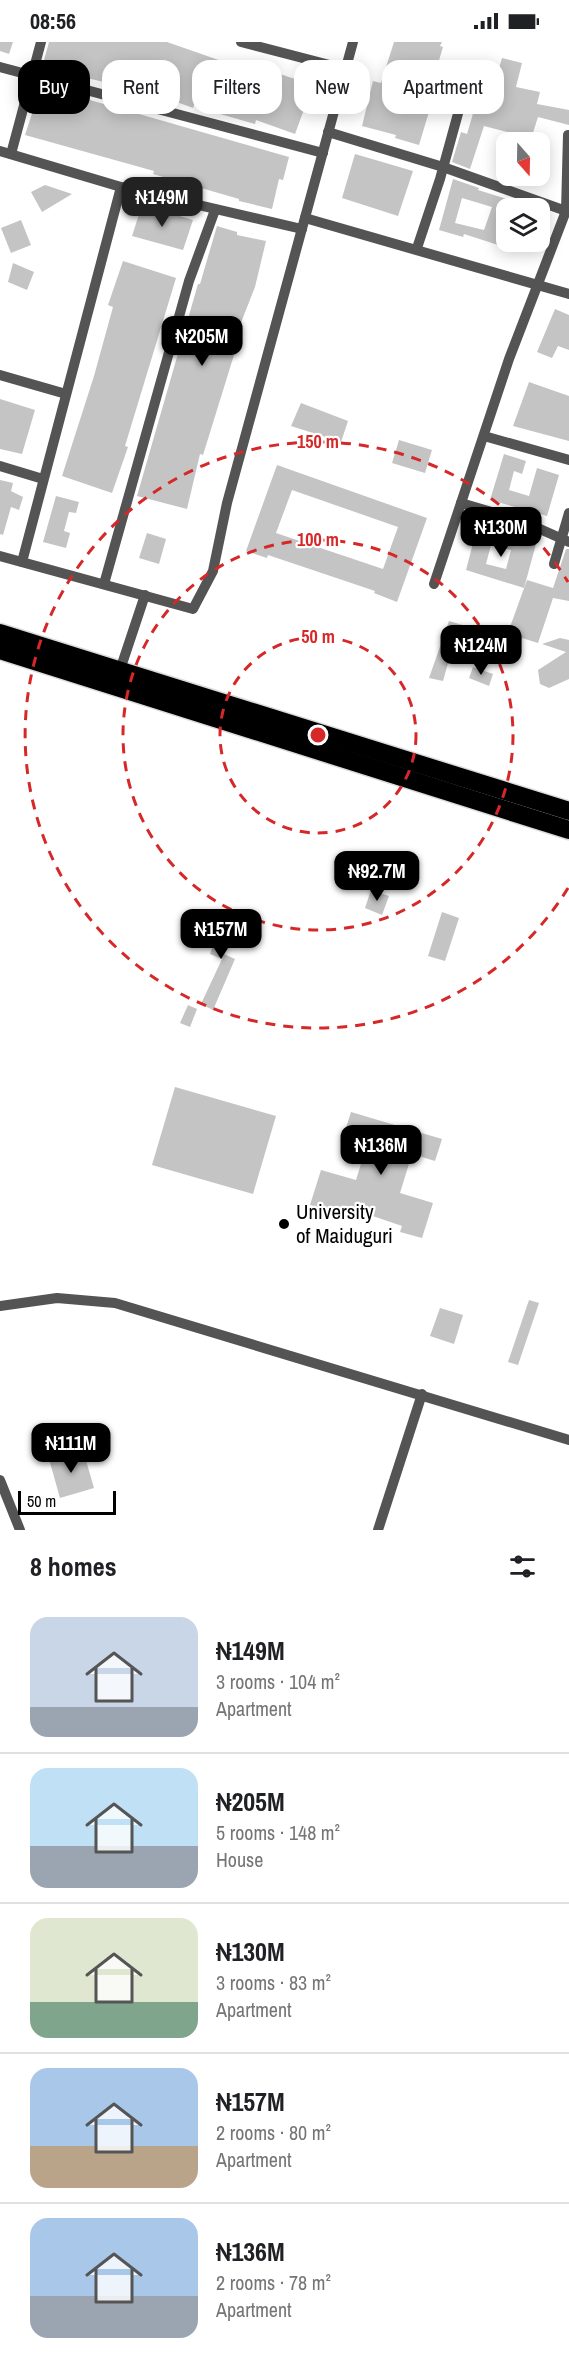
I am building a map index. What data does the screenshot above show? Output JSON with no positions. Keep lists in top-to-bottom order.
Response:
{
  "places": ["University of Maiduguri"],
  "scale_bar": "50 m",
  "north": "bottom",
  "page": {
    "status": "08:56",
    "chip": [
      "Buy",
      "Rent",
      "Filters",
      "New",
      "Apartment"
    ],
    "price": [
      "₦149M",
      "₦205M",
      "₦130M",
      "₦124M",
      "₦92.7M",
      "₦157M",
      "₦136M",
      "₦111M"
    ],
    "scale": "50 m",
    "heading": "8 homes",
    "list": [
      {
        "name": "₦149M",
        "note": "3 rooms · 104 m² · Apartment"
      },
      {
        "name": "₦205M",
        "note": "5 rooms · 148 m² · House"
      },
      {
        "name": "₦130M",
        "note": "3 rooms · 83 m² · Apartment"
      },
      {
        "name": "₦157M",
        "note": "2 rooms · 80 m² · Apartment"
      },
      {
        "name": "₦136M",
        "note": "2 rooms · 78 m² · Apartment"
      }
    ]
  },
  "rings": ["150 m", "100 m", "50 m"]
}
